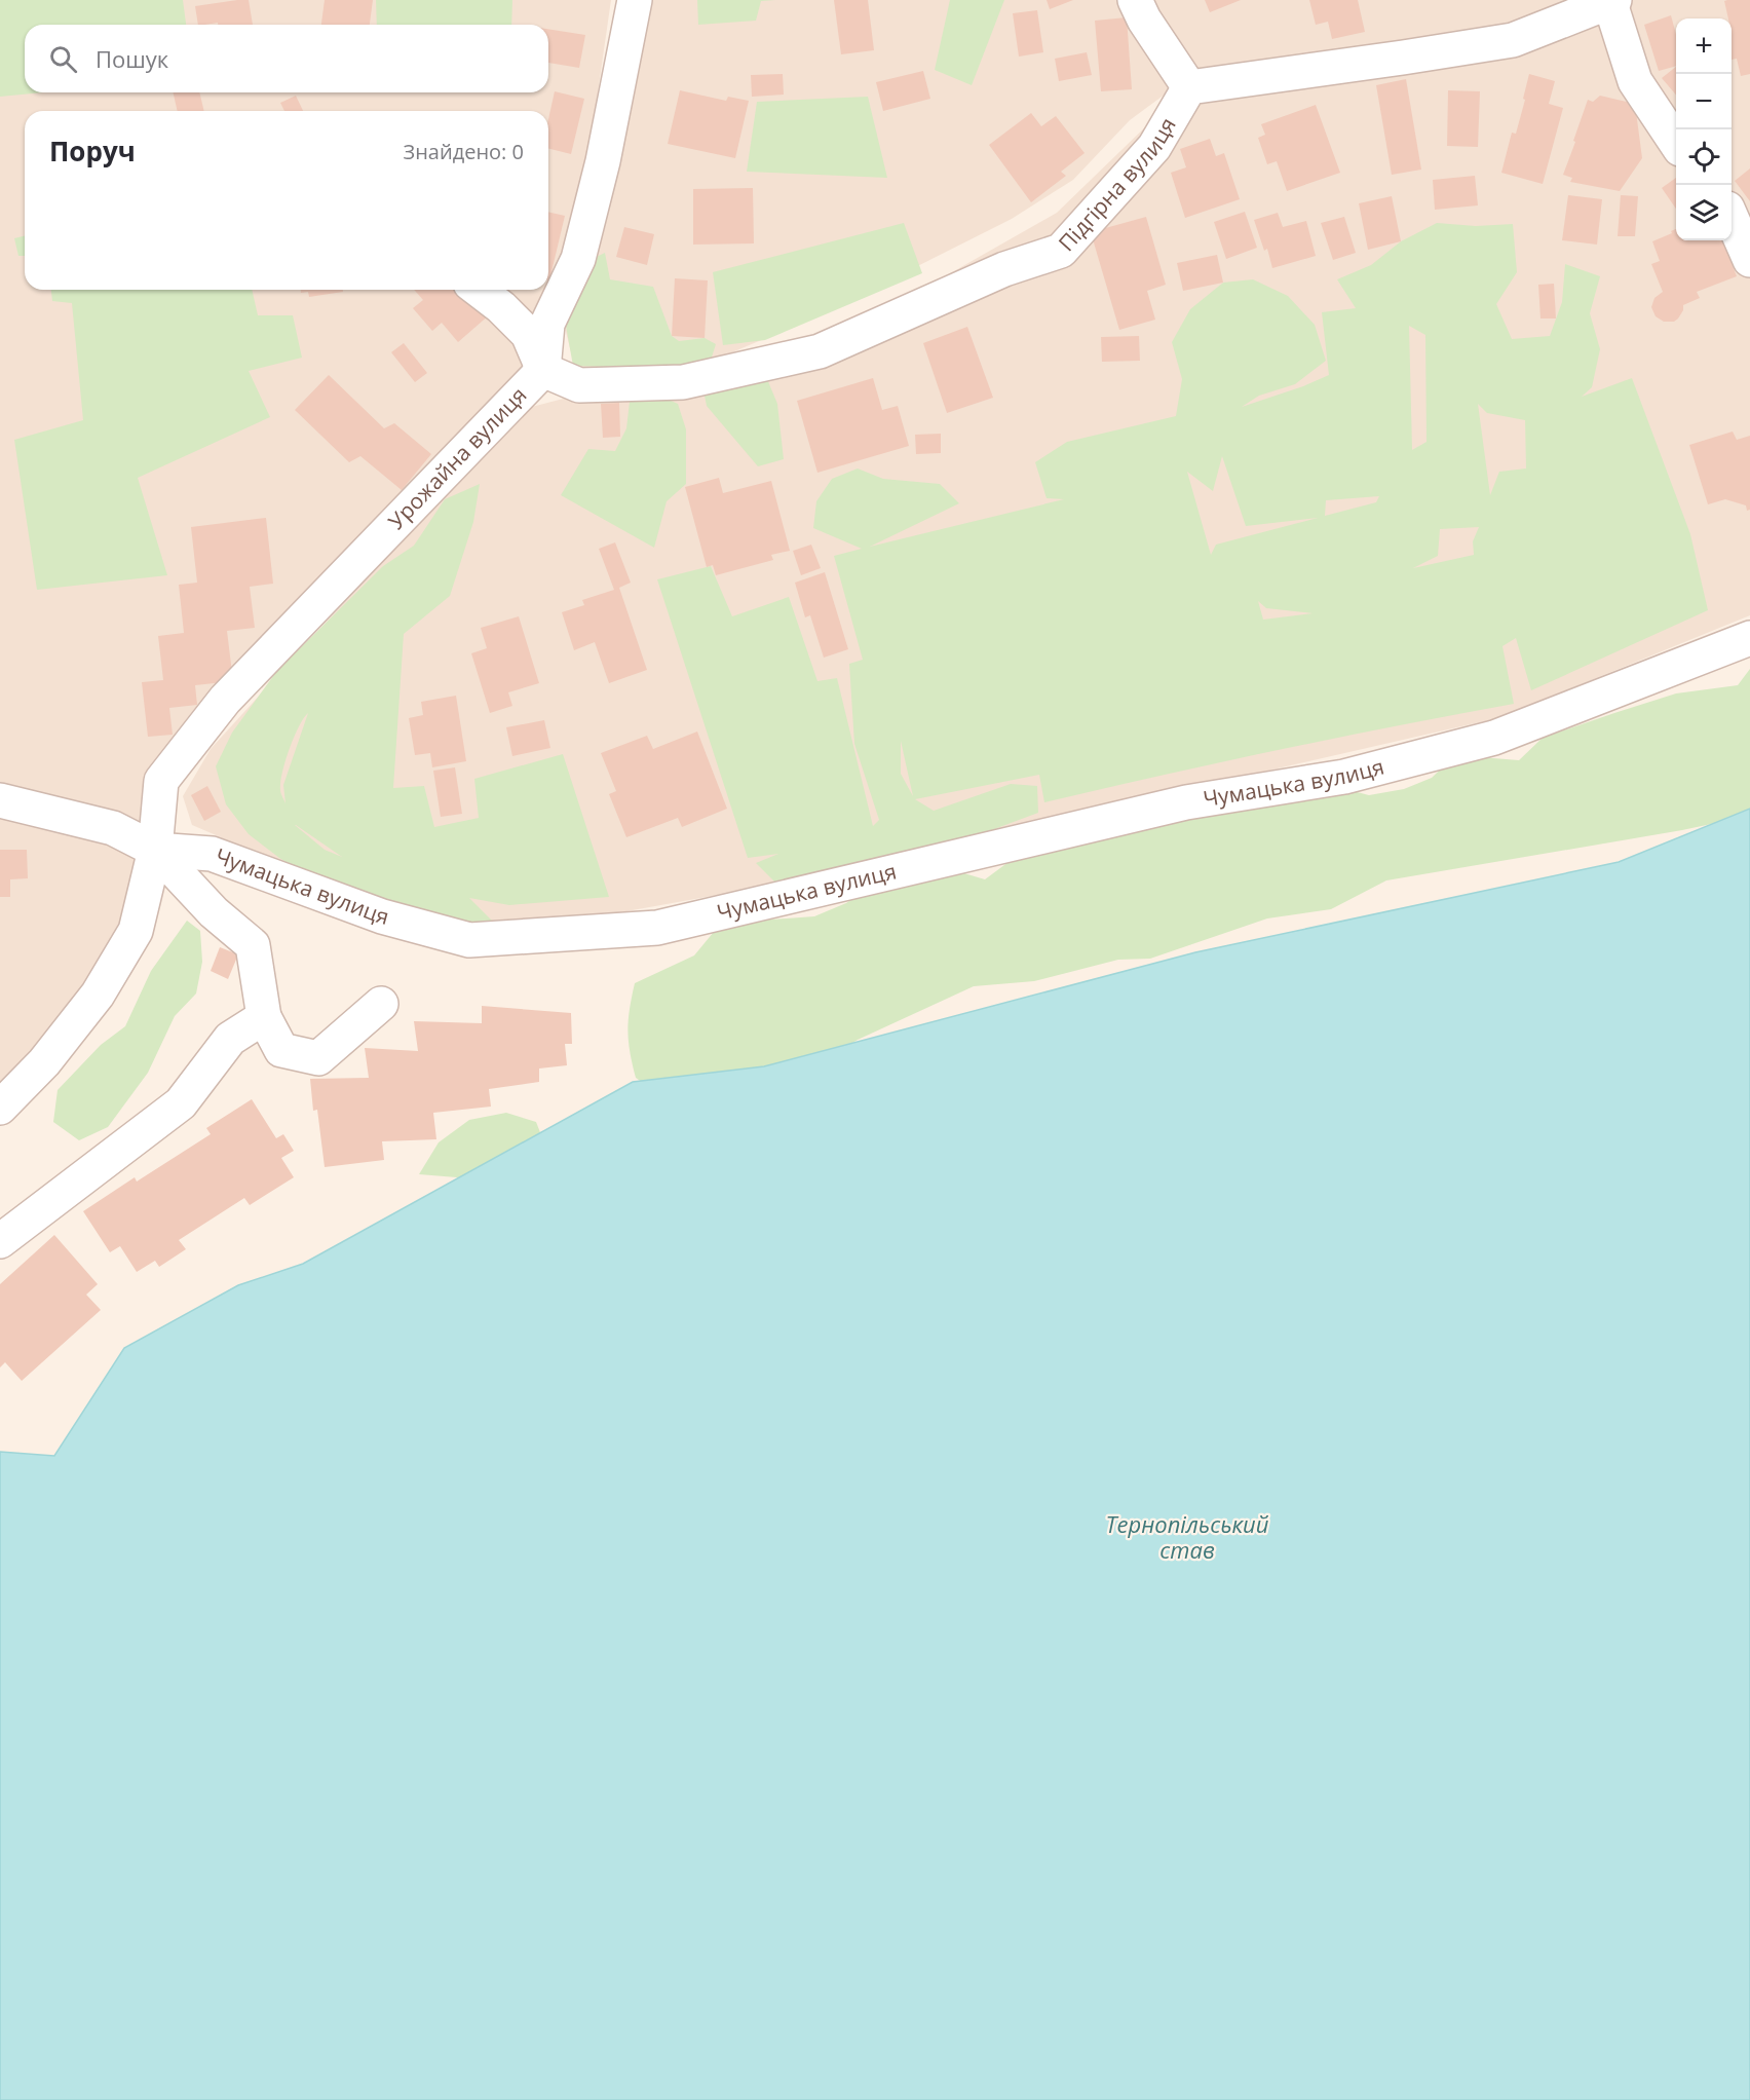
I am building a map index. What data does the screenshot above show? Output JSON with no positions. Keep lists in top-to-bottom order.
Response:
{
  "streets": {
    "street": ["Підгірна вулиця", "Урожайна вулиця", "Чумацька вулиця"]
  },
  "crossings": [
    ["Підгірна вулиця", "Урожайна вулиця"],
    ["Урожайна вулиця", "Чумацька вулиця"]
  ],
  "water": ["Тернопільський став"],
  "page": {
    "map_buttons": ["+", "−"],
    "search": "Пошук",
    "heading": ["Поруч", "Знайдено: 0"]
  }
}
